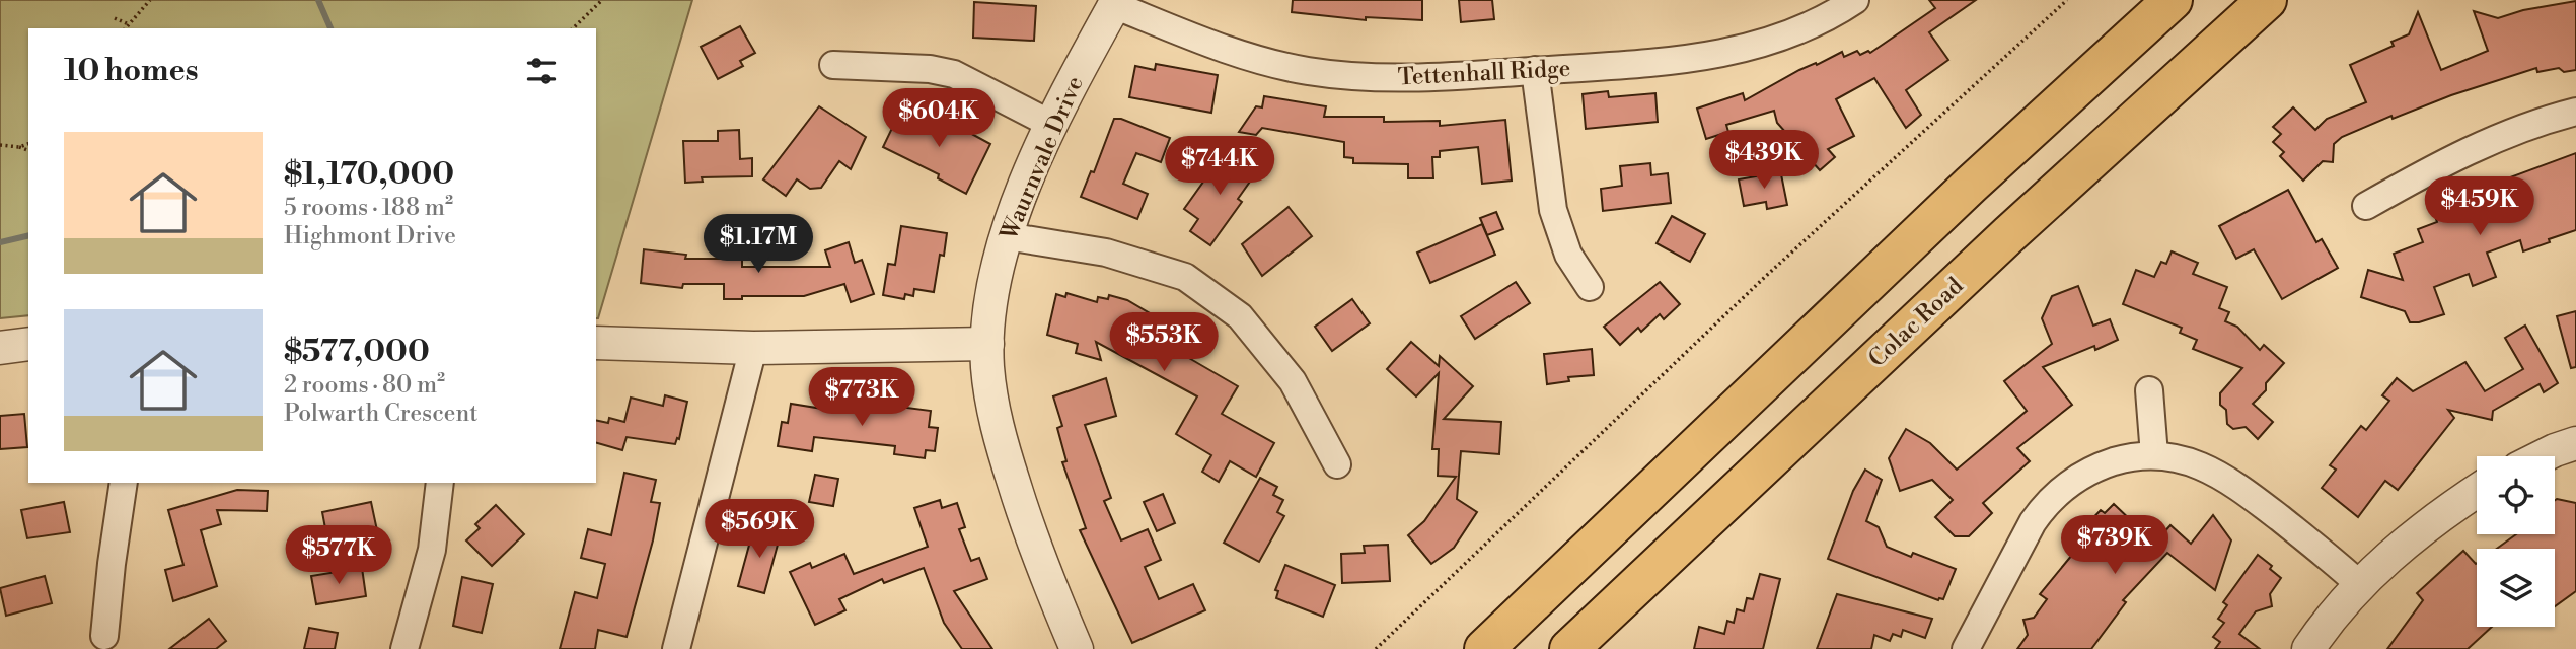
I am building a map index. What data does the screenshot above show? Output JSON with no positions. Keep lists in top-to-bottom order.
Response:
{
  "streets": {
    "highway": ["Colac Road"],
    "street": ["Tettenhall Ridge", "Waurnvale Drive"]
  },
  "crossings": [
    ["Tettenhall Ridge", "Waurnvale Drive"]
  ],
  "page": {
    "heading": "10 homes",
    "price": [
      "$604K",
      "$439K",
      "$744K",
      "$459K",
      "$1.17M",
      "$553K",
      "$773K",
      "$569K",
      "$739K",
      "$577K"
    ],
    "list": [
      {
        "name": "$1,170,000",
        "note": "5 rooms · 188 m² · Highmont Drive"
      },
      {
        "name": "$577,000",
        "note": "2 rooms · 80 m² · Polwarth Crescent"
      }
    ]
  }
}
